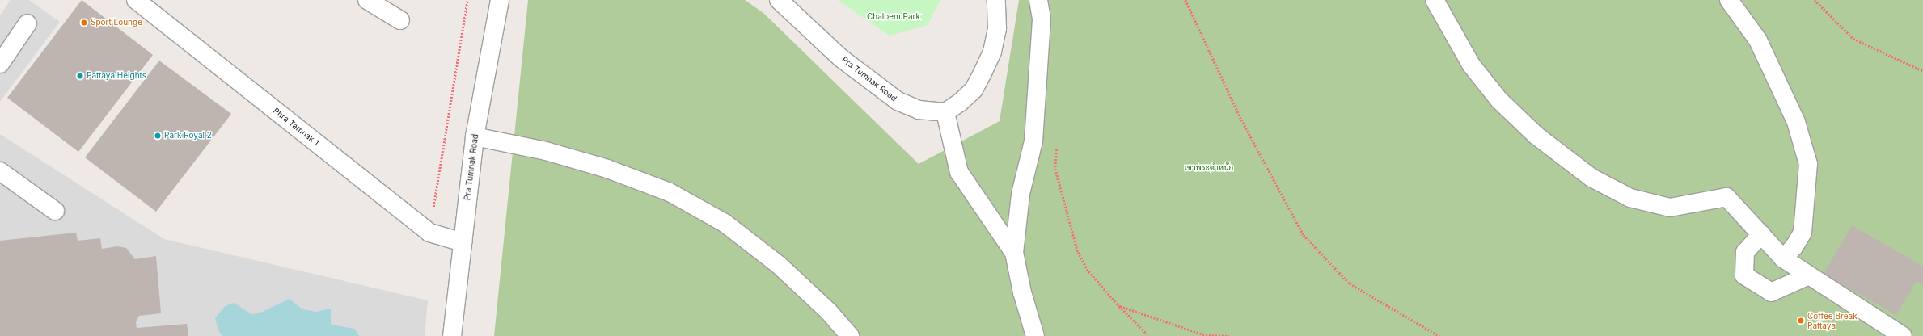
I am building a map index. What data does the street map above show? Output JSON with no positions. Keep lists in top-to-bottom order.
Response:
{
  "streets": {
    "street": ["Pra Tumnak Road", "Phra Tamnak 1"]
  },
  "crossings": [
    ["Pra Tumnak Road", "Phra Tamnak 1"]
  ],
  "parks": ["Chaloem Park", "เขาพระตำหนัก"],
  "places": [
    "Sport Lounge",
    "Pattaya Heights",
    "Park Royal 2",
    "Coffee Break Pattaya"
  ]
}
